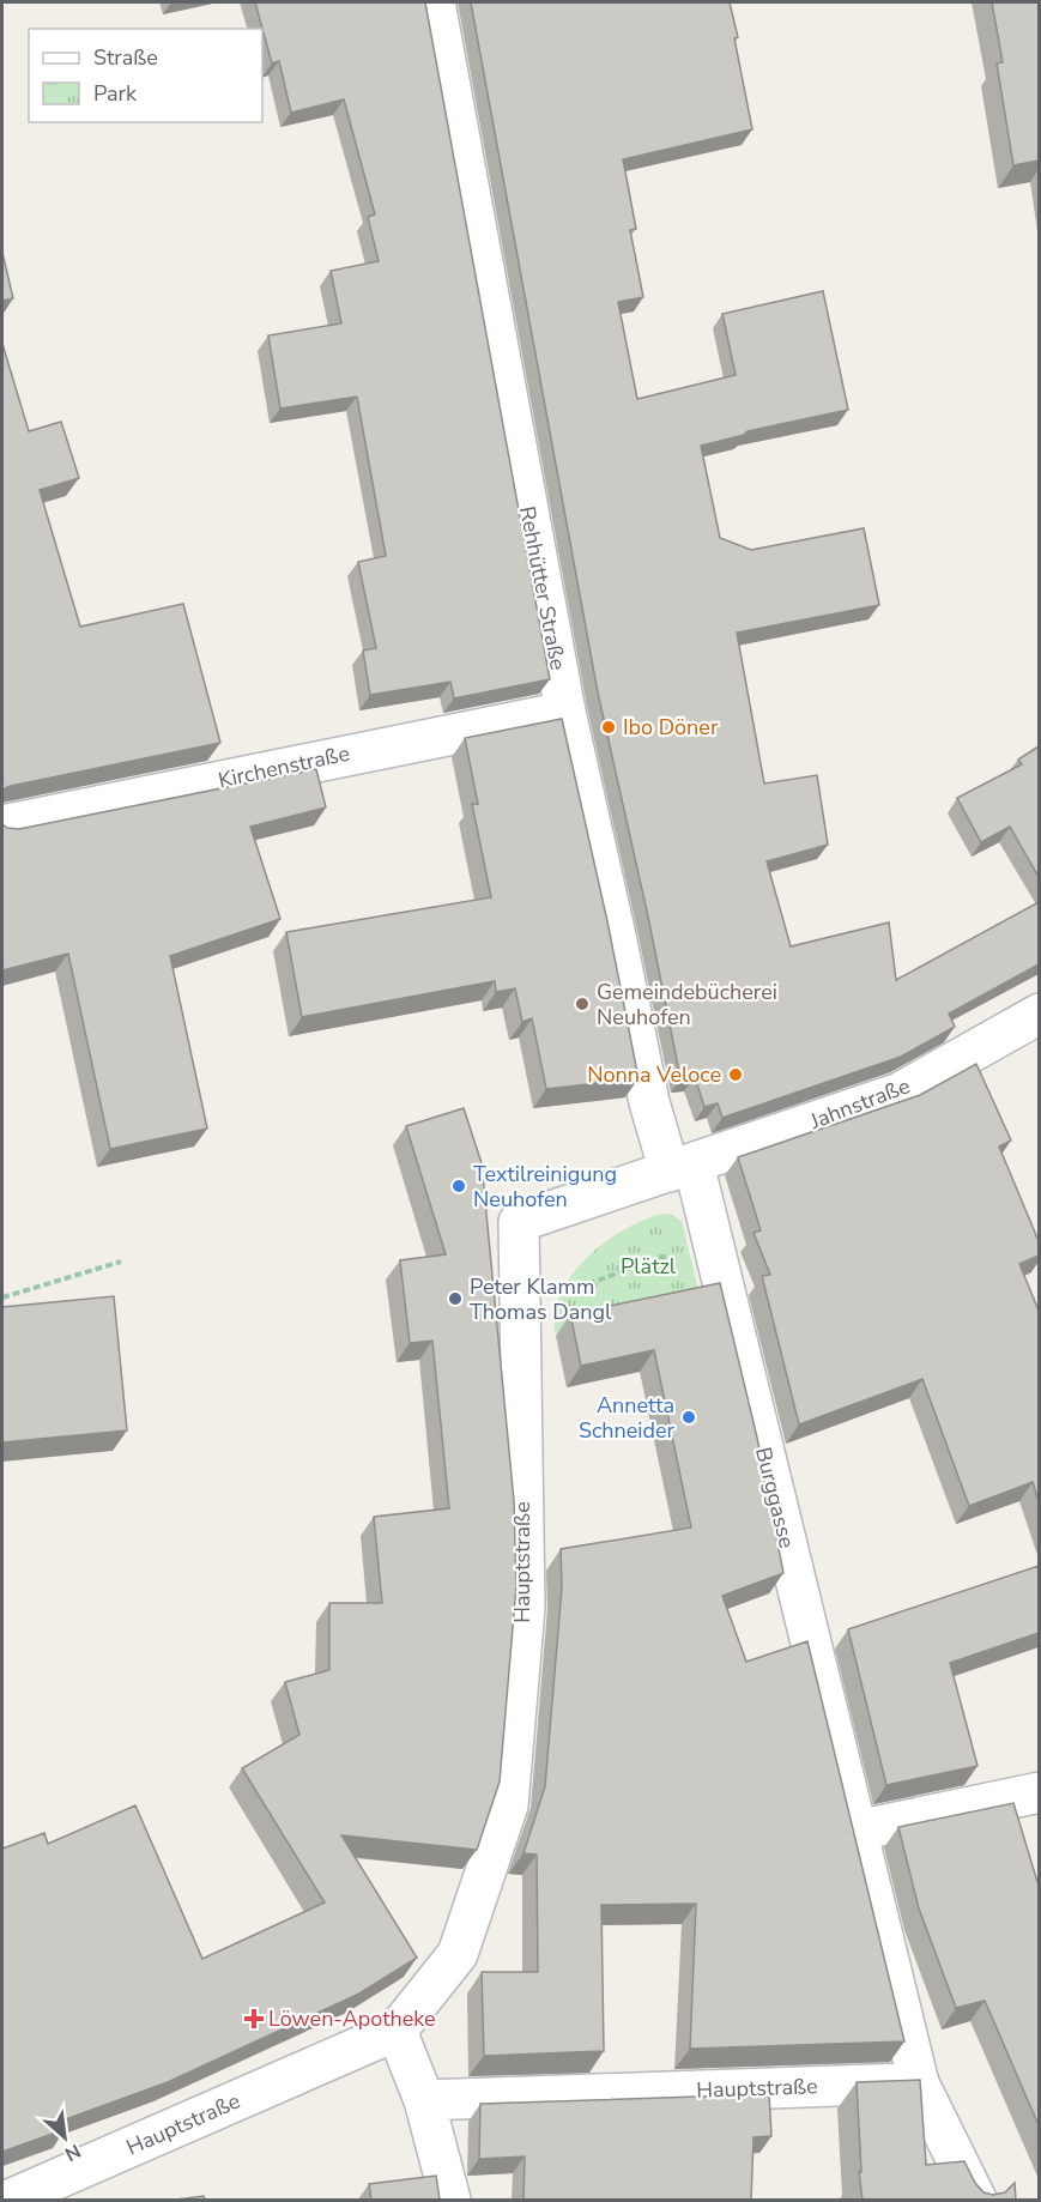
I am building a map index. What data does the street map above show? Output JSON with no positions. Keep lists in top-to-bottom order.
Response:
{
  "streets": {
    "street": [
      "Rehhütter Straße",
      "Kirchenstraße",
      "Jahnstraße",
      "Burggasse",
      "Hauptstraße"
    ]
  },
  "crossings": [
    ["Rehhütter Straße", "Kirchenstraße"],
    ["Rehhütter Straße", "Jahnstraße"],
    ["Rehhütter Straße", "Burggasse"],
    ["Rehhütter Straße", "Hauptstraße"],
    ["Jahnstraße", "Burggasse"],
    ["Jahnstraße", "Hauptstraße"],
    ["Burggasse", "Hauptstraße"]
  ],
  "parks": ["Plätzl"],
  "places": {
    "other": [
      "Ibo Döner",
      "Gemeindebücherei Neuhofen",
      "Nonna Veloce",
      "Textilreinigung Neuhofen",
      "Peter Klamm Thomas Dangl",
      "Annetta Schneider"
    ],
    "health": ["Löwen-Apotheke"]
  },
  "legend": ["Straße", "Park"],
  "north": "bottom right"
}
